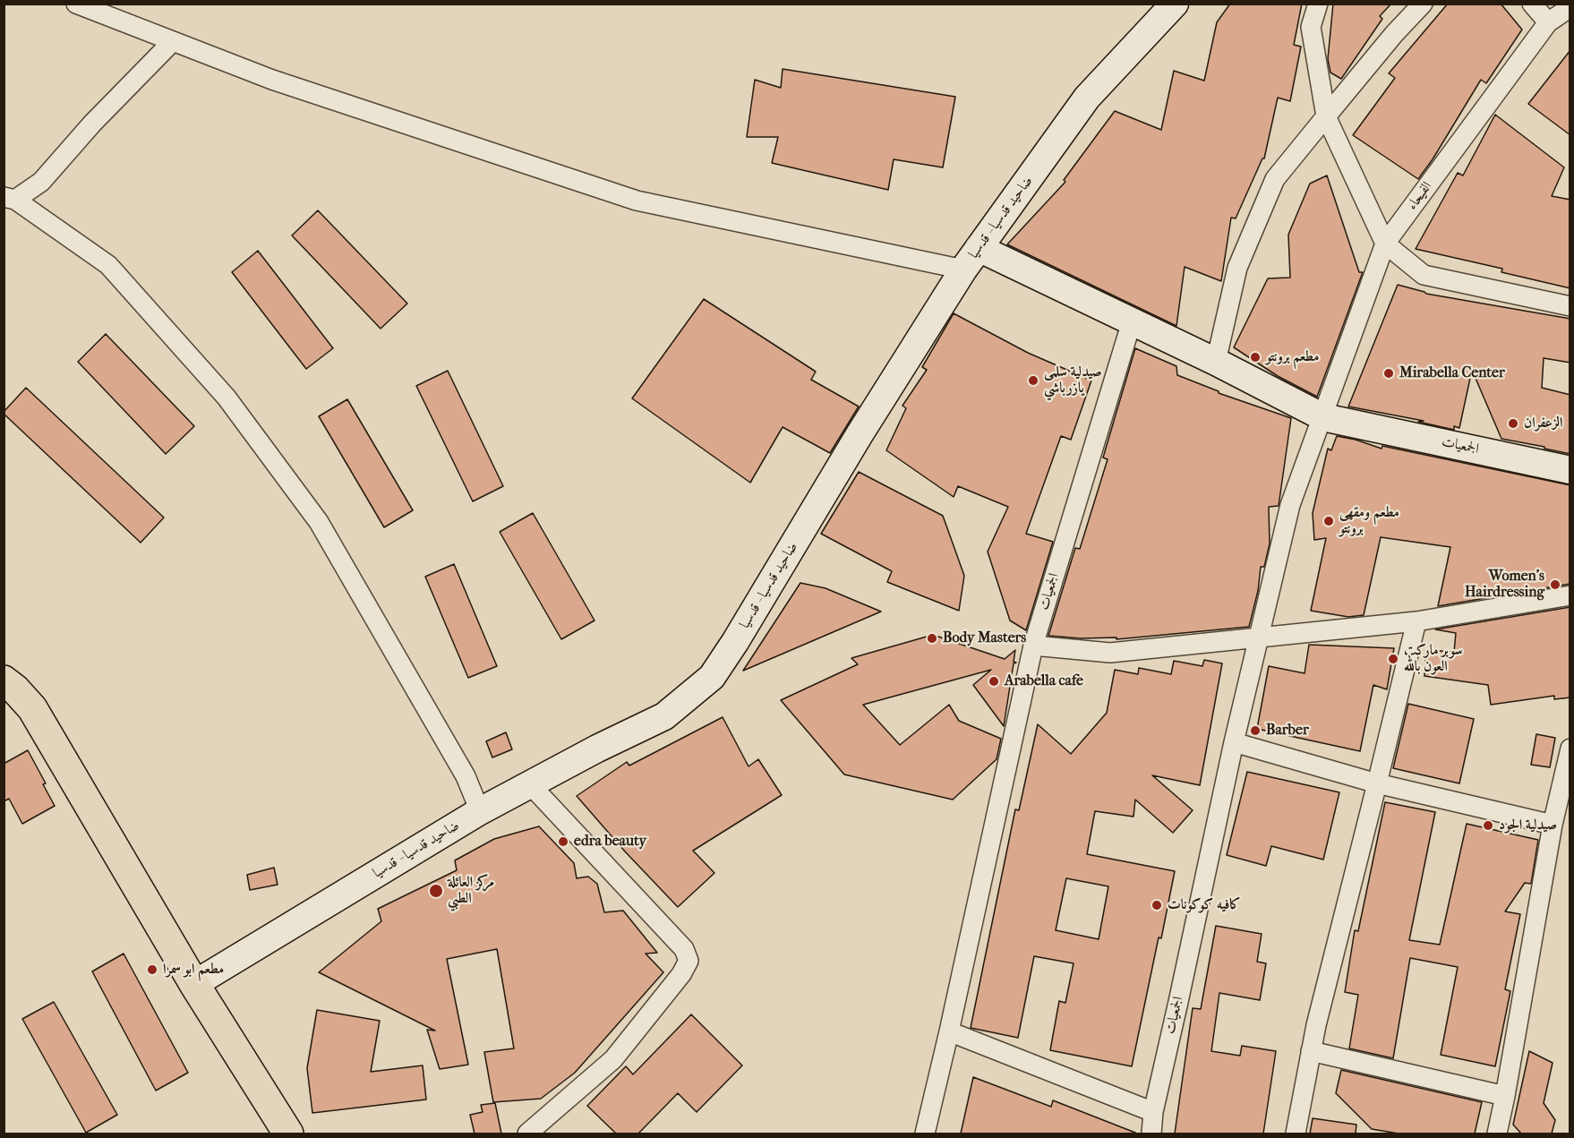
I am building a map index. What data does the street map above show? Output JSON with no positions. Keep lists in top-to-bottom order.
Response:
{
  "streets": {
    "main road": ["ضاحيد قدسيا - قدسيا", "الجمعيات"],
    "street": ["الفيحاء"]
  },
  "crossings": [
    ["الفيحاء", "الجمعيات"]
  ],
  "places": [
    "مطعم برونتو",
    "Mirabella Center",
    "صيدلية سلمى يازرباشي",
    "الزعفران",
    "مطعم ومقهى برونتو",
    "Women's Hairdressing",
    "Body Masters",
    "سوبر ماركت العون بالله",
    "Arabella cafe",
    "Barber",
    "صيدلية الجود",
    "edra beauty",
    "مركز العائلة الطبي",
    "كافيه كوكونات",
    "مطعم ابو سمرا"
  ]
}
